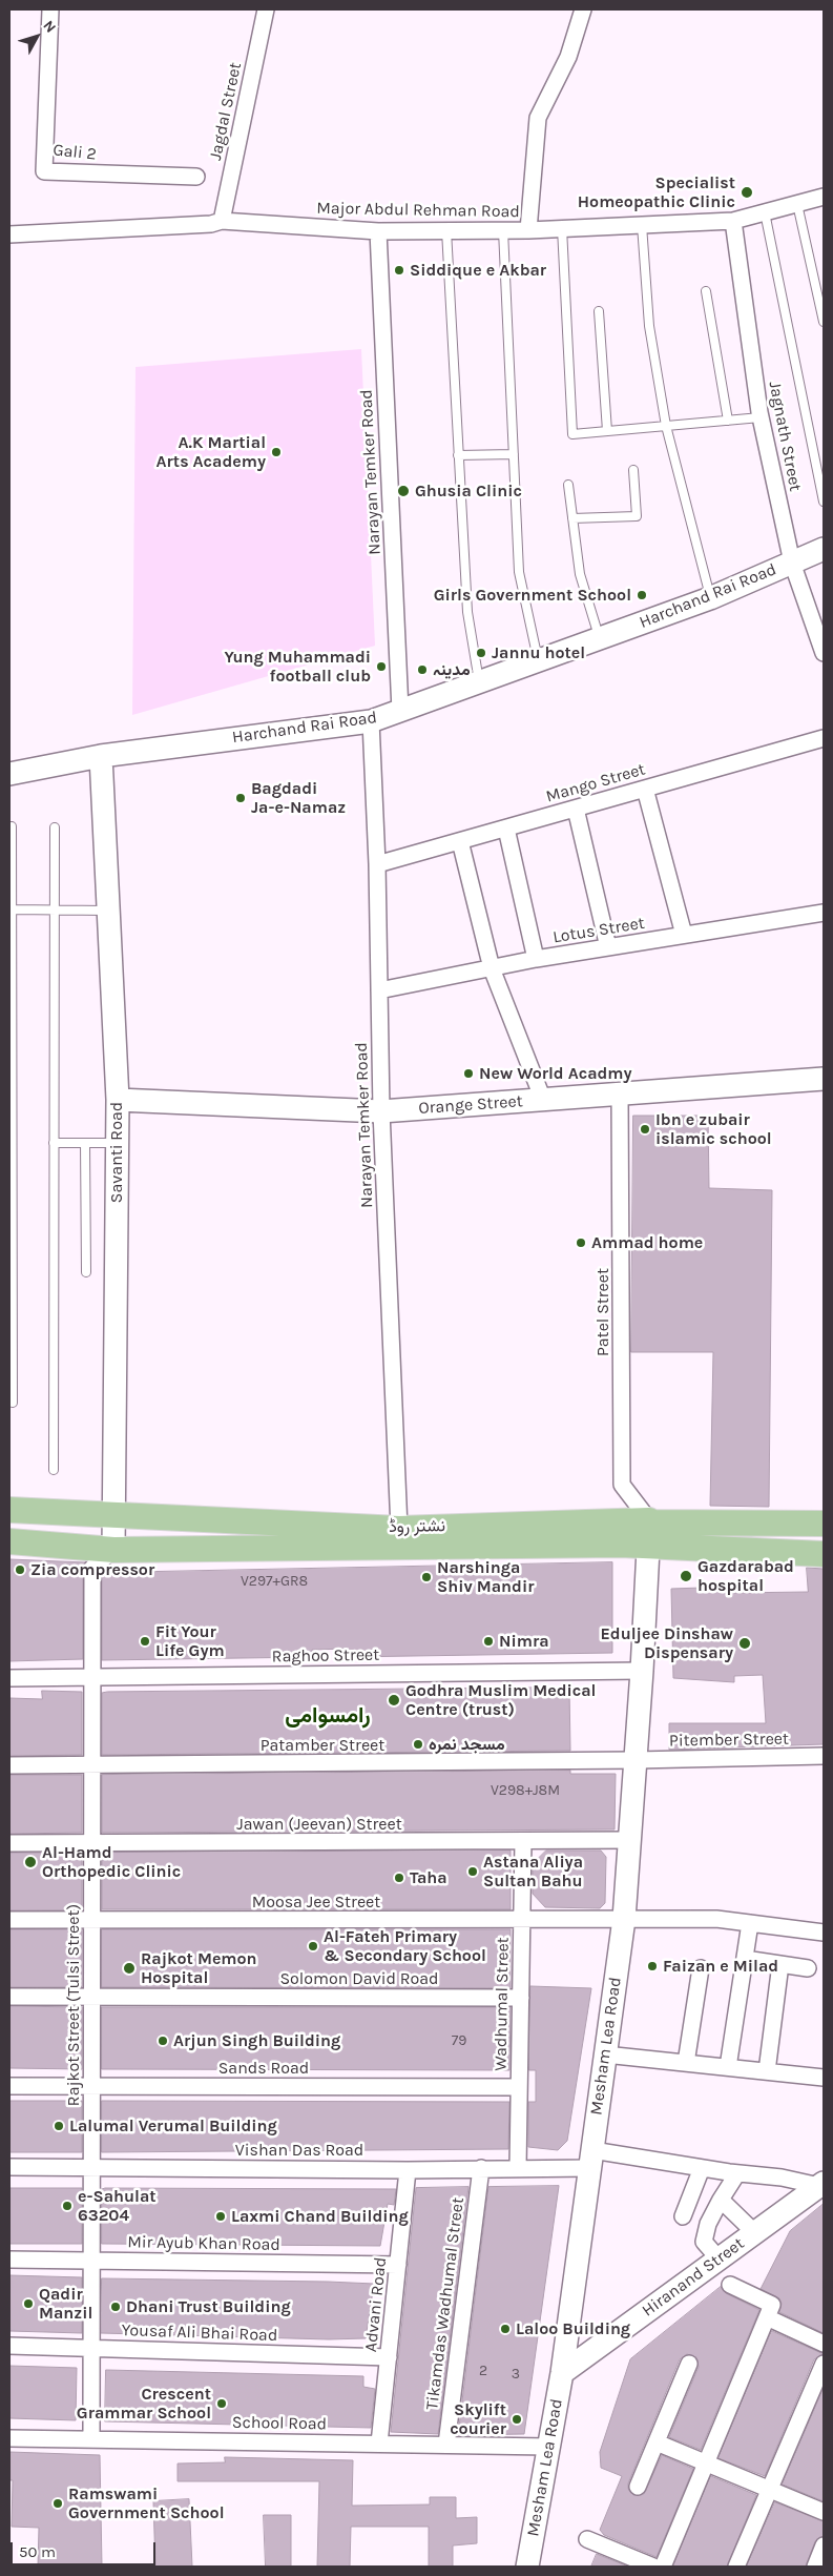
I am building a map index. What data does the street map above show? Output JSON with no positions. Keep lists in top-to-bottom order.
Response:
{
  "streets": {
    "main road": ["نشتر روڈ"],
    "street": [
      "Jagdal Street",
      "Gali 2",
      "Major Abdul Rehman Road",
      "Jagnath Street",
      "Narayan Temker Road",
      "Harchand Rai Road",
      "Mango Street",
      "Lotus Street",
      "Orange Street",
      "Savanti Road",
      "Patel Street",
      "Raghoo Street",
      "Pitember Street",
      "Patamber Street",
      "Jawan (Jeevan) Street",
      "Moosa Jee Street",
      "Solomon David Road",
      "Wadhumal Street",
      "Rajkot Street (Tulsi Street)",
      "Mesham Lea Road",
      "Sands Road",
      "Vishan Das Road",
      "Mir Ayub Khan Road",
      "Hiranand Street",
      "Tikamdas Wadhumal Street",
      "Advani Road",
      "Yousaf Ali Bhai Road",
      "School Road"
    ]
  },
  "crossings": [
    ["Jagdal Street", "Major Abdul Rehman Road"],
    ["Major Abdul Rehman Road", "Jagnath Street"],
    ["Major Abdul Rehman Road", "Narayan Temker Road"],
    ["Jagnath Street", "Harchand Rai Road"],
    ["Narayan Temker Road", "Harchand Rai Road"],
    ["Narayan Temker Road", "Mango Street"],
    ["Narayan Temker Road", "Lotus Street"],
    ["Narayan Temker Road", "Orange Street"],
    ["Narayan Temker Road", "نشتر روڈ"],
    ["Harchand Rai Road", "Savanti Road"],
    ["Orange Street", "Savanti Road"],
    ["Orange Street", "Patel Street"],
    ["Savanti Road", "نشتر روڈ"],
    ["Savanti Road", "Rajkot Street (Tulsi Street)"],
    ["Patel Street", "نشتر روڈ"],
    ["Patel Street", "Mesham Lea Road"],
    ["نشتر روڈ", "Rajkot Street (Tulsi Street)"],
    ["نشتر روڈ", "Mesham Lea Road"],
    ["Raghoo Street", "Rajkot Street (Tulsi Street)"],
    ["Raghoo Street", "Mesham Lea Road"],
    ["Pitember Street", "Patamber Street"],
    ["Pitember Street", "Mesham Lea Road"],
    ["Patamber Street", "Rajkot Street (Tulsi Street)"],
    ["Patamber Street", "Mesham Lea Road"],
    ["Jawan (Jeevan) Street", "Wadhumal Street"],
    ["Jawan (Jeevan) Street", "Rajkot Street (Tulsi Street)"],
    ["Jawan (Jeevan) Street", "Mesham Lea Road"],
    ["Moosa Jee Street", "Wadhumal Street"],
    ["Moosa Jee Street", "Rajkot Street (Tulsi Street)"],
    ["Moosa Jee Street", "Mesham Lea Road"],
    ["Solomon David Road", "Wadhumal Street"],
    ["Solomon David Road", "Rajkot Street (Tulsi Street)"],
    ["Wadhumal Street", "Sands Road"],
    ["Wadhumal Street", "Vishan Das Road"],
    ["Rajkot Street (Tulsi Street)", "Sands Road"],
    ["Rajkot Street (Tulsi Street)", "Vishan Das Road"],
    ["Rajkot Street (Tulsi Street)", "Mir Ayub Khan Road"],
    ["Rajkot Street (Tulsi Street)", "Yousaf Ali Bhai Road"],
    ["Rajkot Street (Tulsi Street)", "School Road"],
    ["Mesham Lea Road", "Vishan Das Road"],
    ["Mesham Lea Road", "Hiranand Street"],
    ["Mesham Lea Road", "School Road"],
    ["Vishan Das Road", "Hiranand Street"],
    ["Vishan Das Road", "Tikamdas Wadhumal Street"],
    ["Vishan Das Road", "Advani Road"],
    ["Mir Ayub Khan Road", "Advani Road"],
    ["Tikamdas Wadhumal Street", "School Road"],
    ["Advani Road", "Yousaf Ali Bhai Road"],
    ["Advani Road", "School Road"]
  ],
  "districts": ["رامسوامی"],
  "places": [
    "Specialist Homeopathic Clinic",
    "Siddique e Akbar",
    "A.K Martial Arts Academy",
    "Ghusia Clinic",
    "Girls Government School",
    "Jannu hotel",
    "Yung Muhammadi football club",
    "مدینہ",
    "Bagdadi Ja-e-Namaz",
    "New World Acadmy",
    "Ibn e zubair islamic school",
    "Ammad home",
    "Zia compressor",
    "Gazdarabad hospital",
    "Narshinga Shiv Mandir",
    "Fit Your Life Gym",
    "Nimra",
    "Eduljee Dinshaw Dispensary",
    "Godhra Muslim Medical Centre (trust)",
    "مسجد نمرہ",
    "Al-Hamd Orthopedic Clinic",
    "Astana Aliya Sultan Bahu",
    "Taha",
    "Al-Fateh Primary & Secondary School",
    "Faizan e Milad",
    "Rajkot Memon Hospital",
    "Arjun Singh Building",
    "Lalumal Verumal Building",
    "e-Sahulat 63204",
    "Laxmi Chand Building",
    "Qadir Manzil",
    "Dhani Trust Building",
    "Laloo Building",
    "Crescent Grammar School",
    "Skylift courier",
    "Ramswami Government School"
  ],
  "house_numbers": [
    "V297+GR8",
    "V298+J8M",
    "79",
    "2",
    "3"
  ],
  "scale_bar": "50 m",
  "north": "top right"
}
